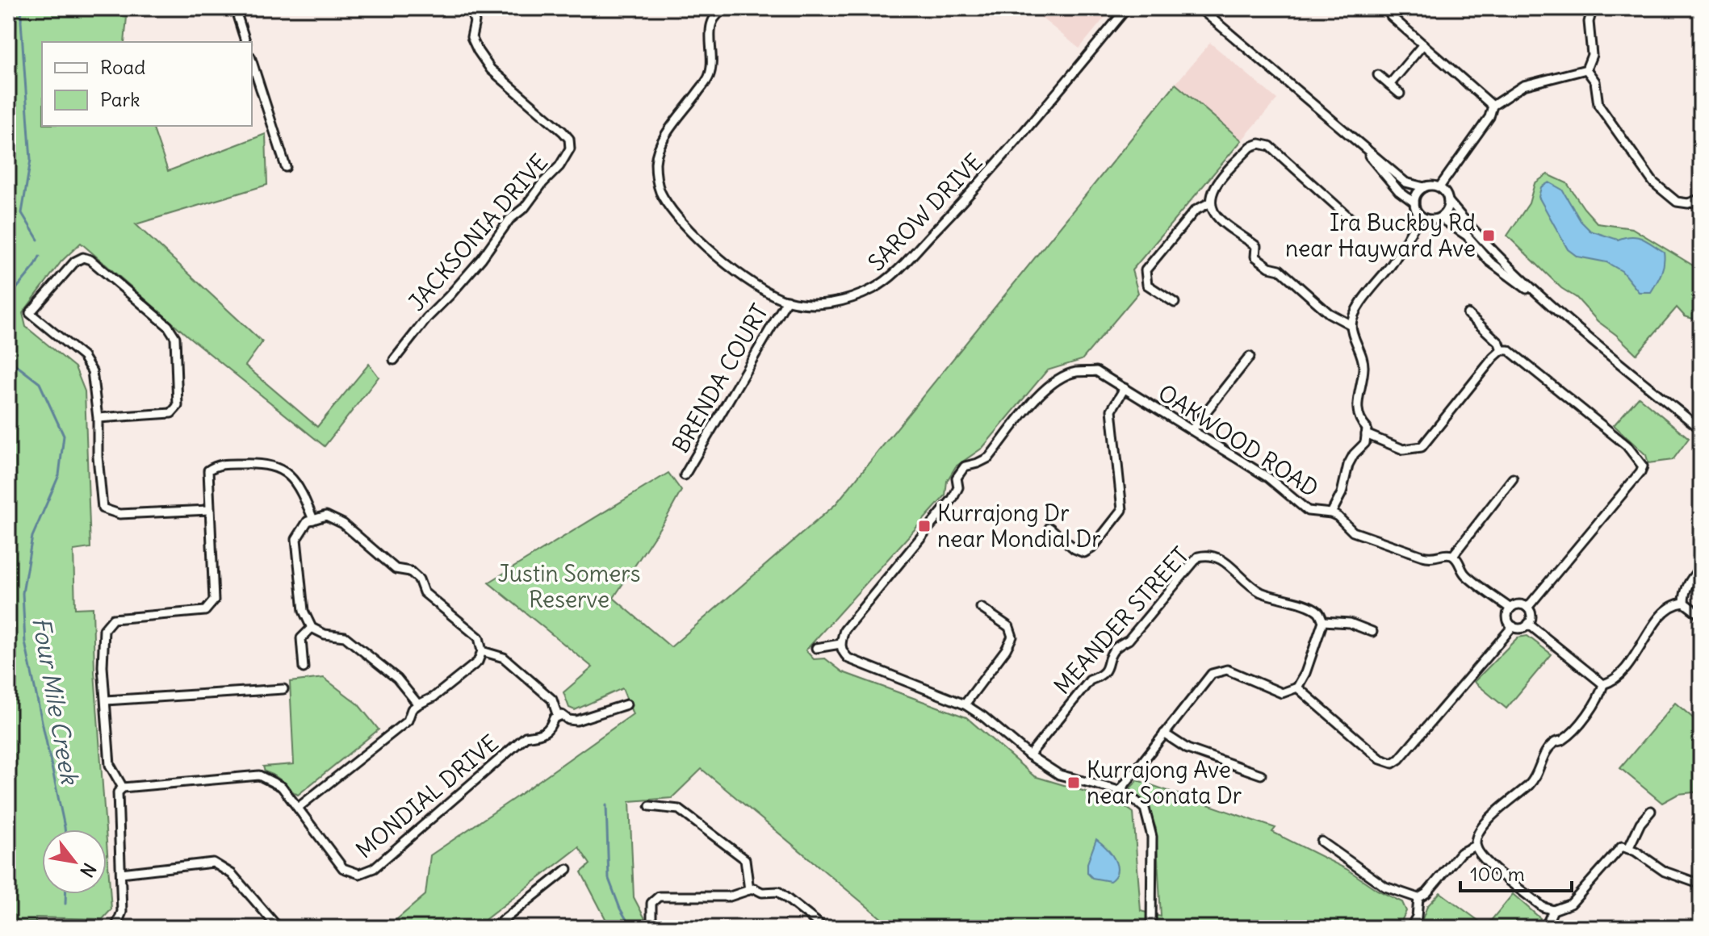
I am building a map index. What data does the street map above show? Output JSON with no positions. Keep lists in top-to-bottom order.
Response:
{
  "streets": {
    "street": [
      "SAROW DRIVE",
      "JACKSONIA DRIVE",
      "BRENDA COURT",
      "OAKWOOD ROAD",
      "MEANDER STREET",
      "MONDIAL DRIVE"
    ]
  },
  "crossings": [
    ["SAROW DRIVE", "BRENDA COURT"]
  ],
  "water": ["Four Mile Creek"],
  "parks": ["Justin Somers Reserve"],
  "places": {
    "transit": ["Ira Buckby Rd near Hayward Ave", "Kurrajong Dr near Mondial Dr", "Kurrajong Ave near Sonata Dr"]
  },
  "legend": ["Road", "Park"],
  "scale_bar": "100 m",
  "north": "bottom right"
}
